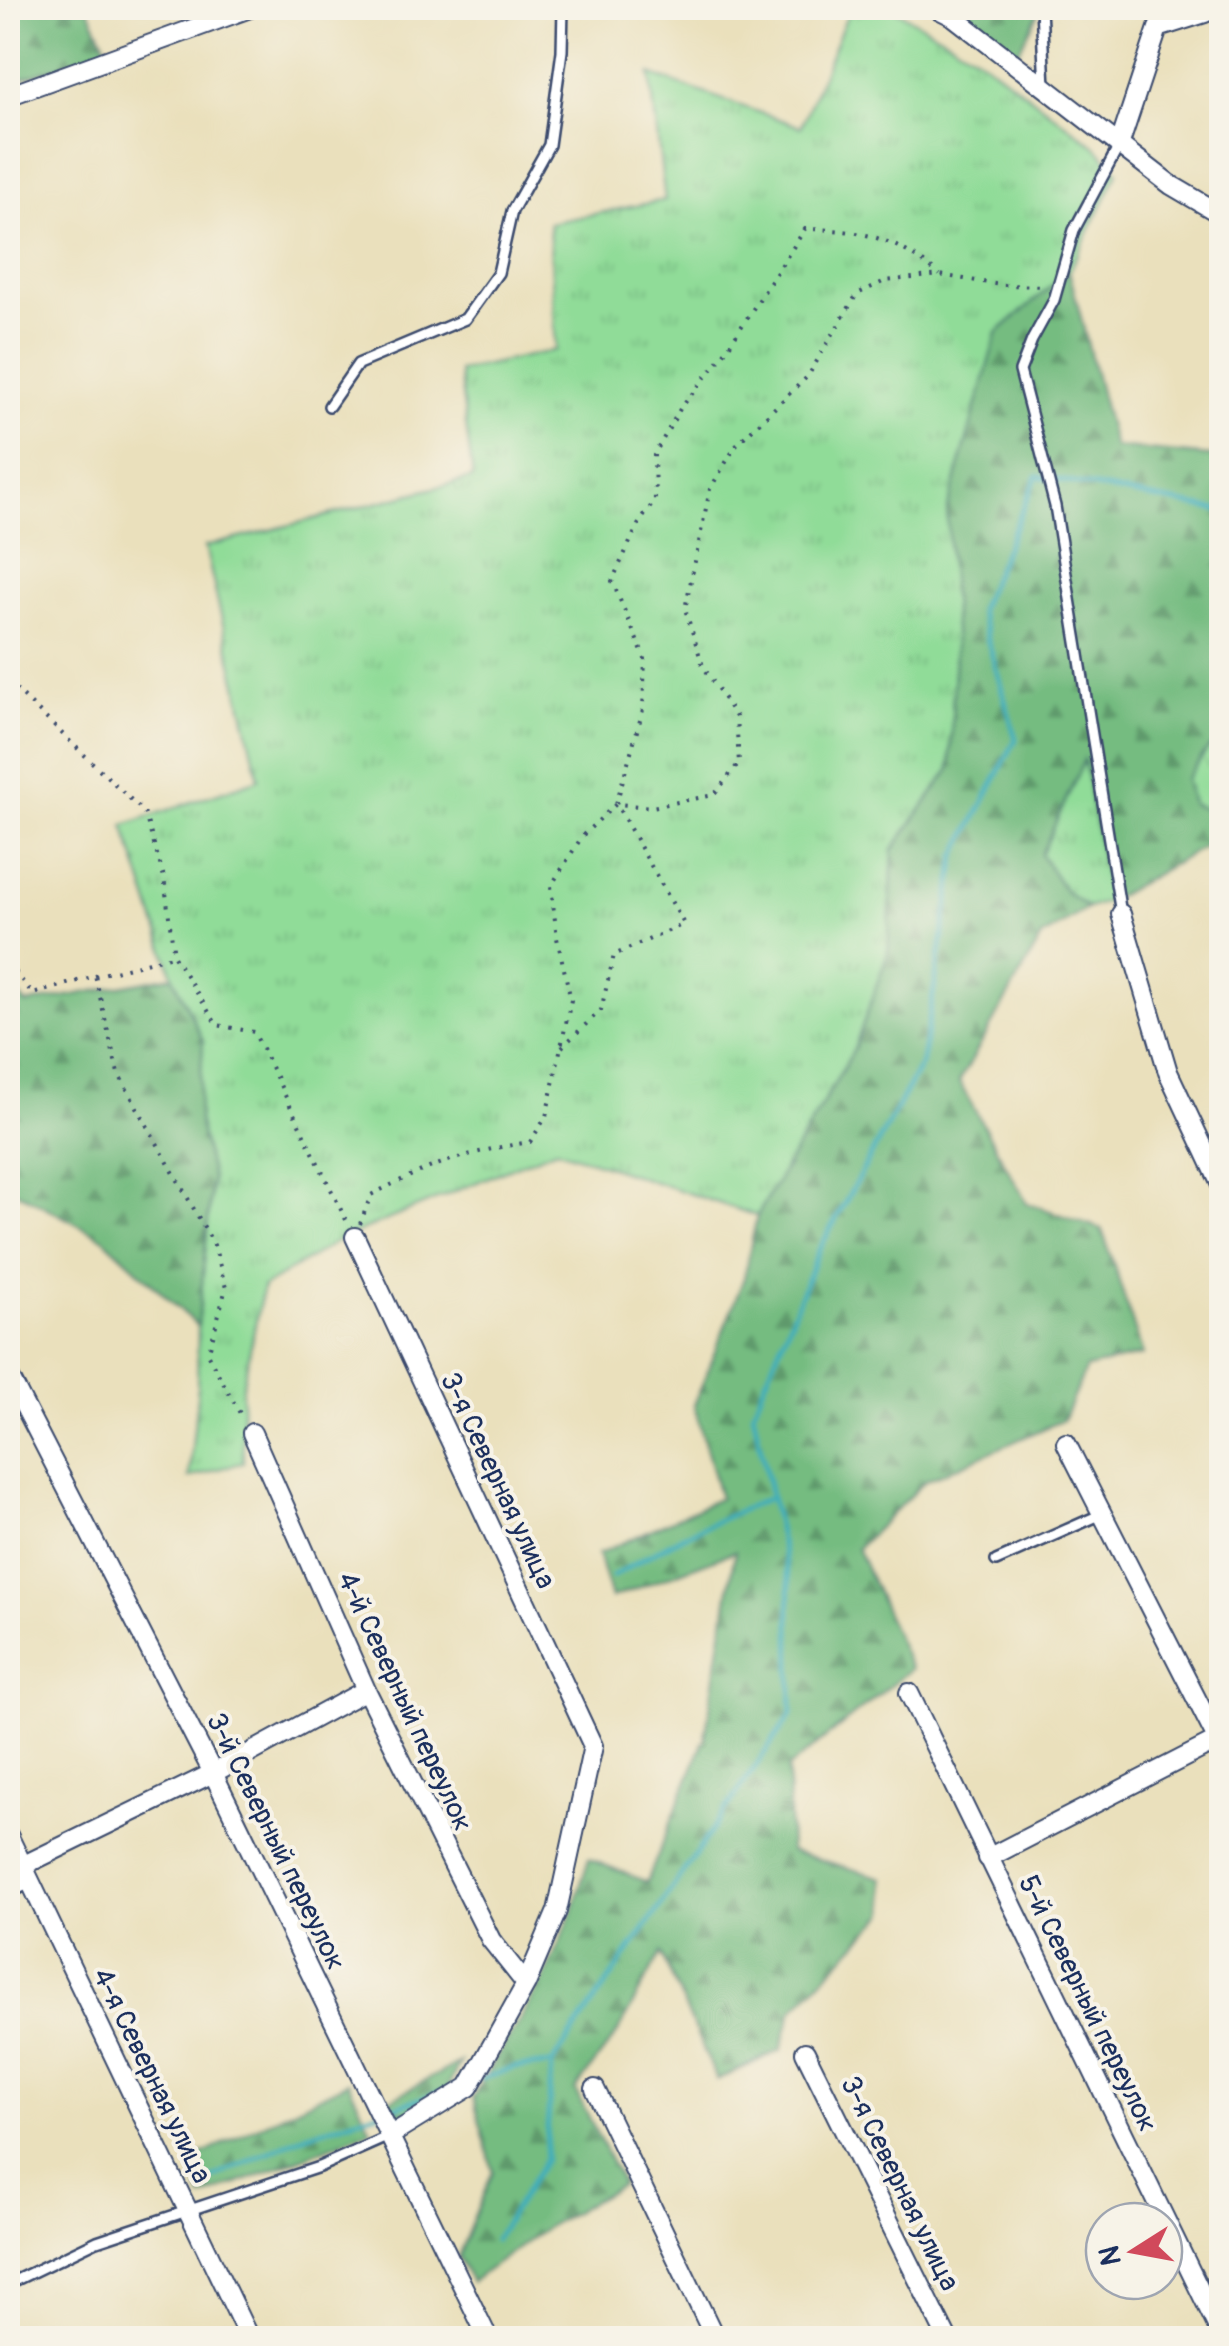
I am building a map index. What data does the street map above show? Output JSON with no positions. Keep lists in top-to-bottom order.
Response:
{
  "streets": {
    "street": [
      "3-я Северная улица",
      "4-й Северный переулок",
      "3-й Северный переулок",
      "5-й Северный переулок",
      "4-я Северная улица"
    ]
  },
  "crossings": [
    ["3-я Северная улица", "4-й Северный переулок"]
  ],
  "north": "left"
}
